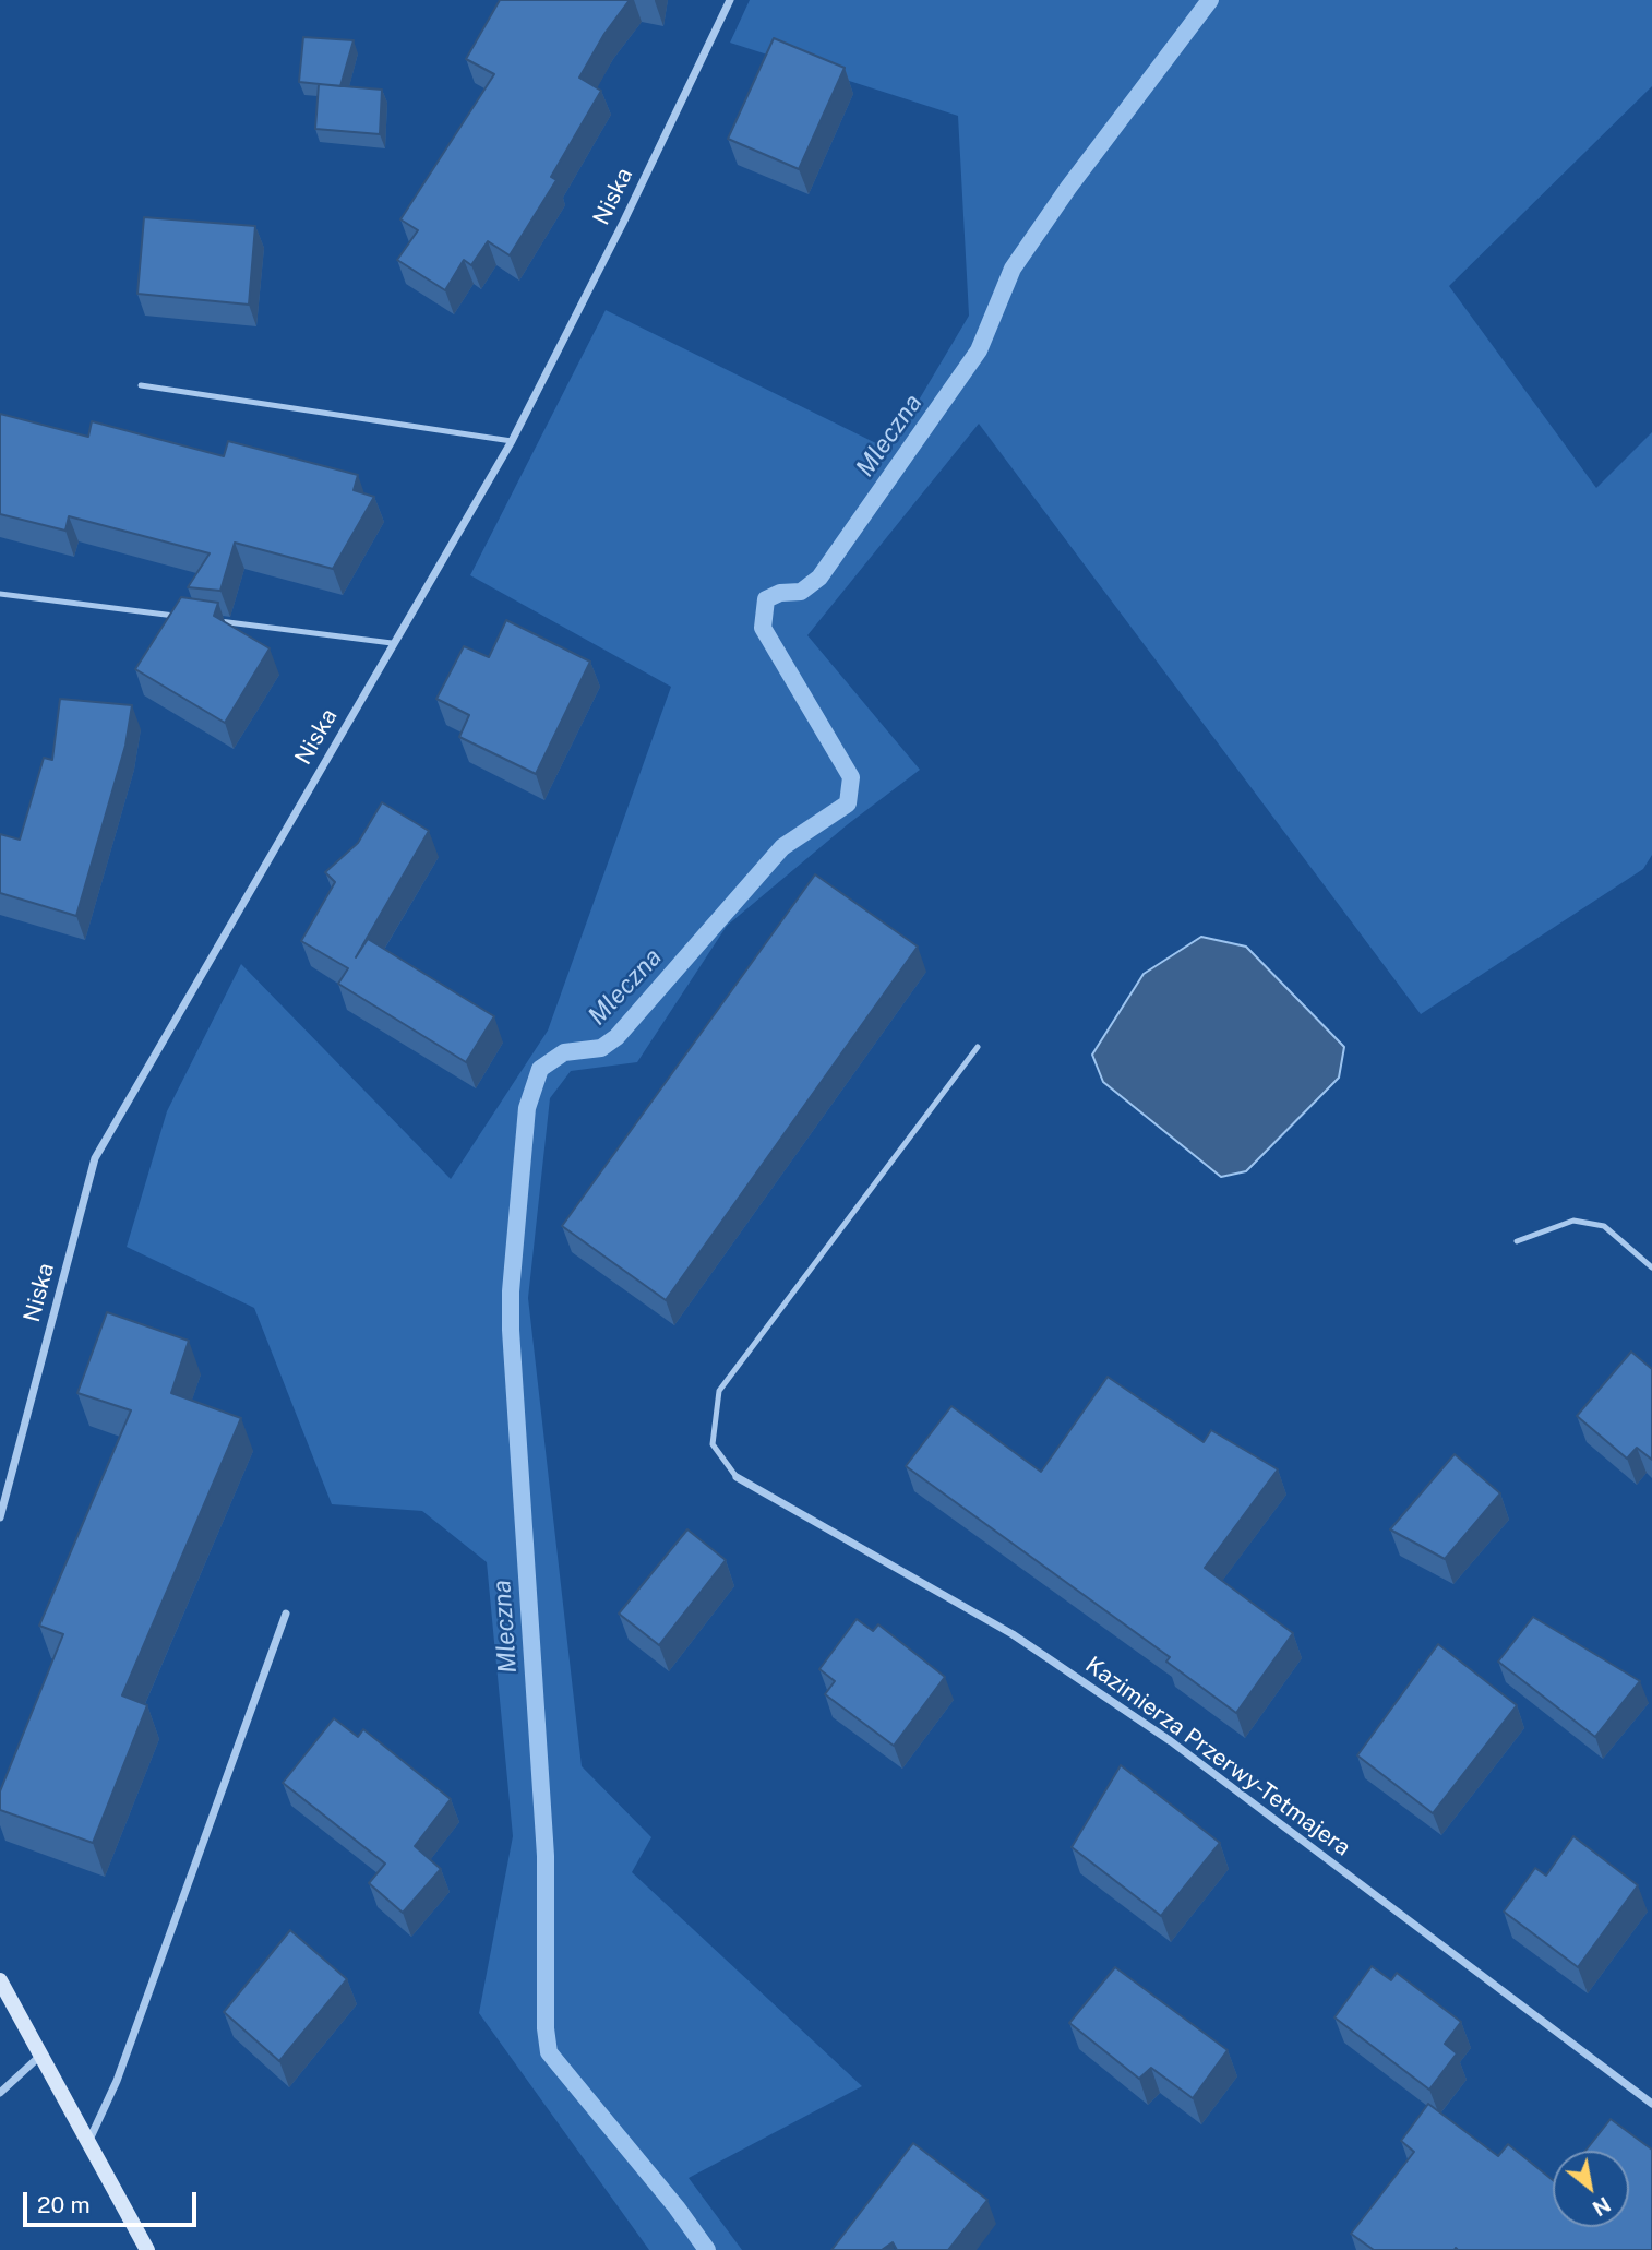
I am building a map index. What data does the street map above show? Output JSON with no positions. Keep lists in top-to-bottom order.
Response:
{
  "streets": {
    "street": ["Niska", "Kazimierza Przerwy-Tetmajera"]
  },
  "water": ["Mleczna"],
  "scale_bar": "20 m",
  "north": "bottom right"
}
